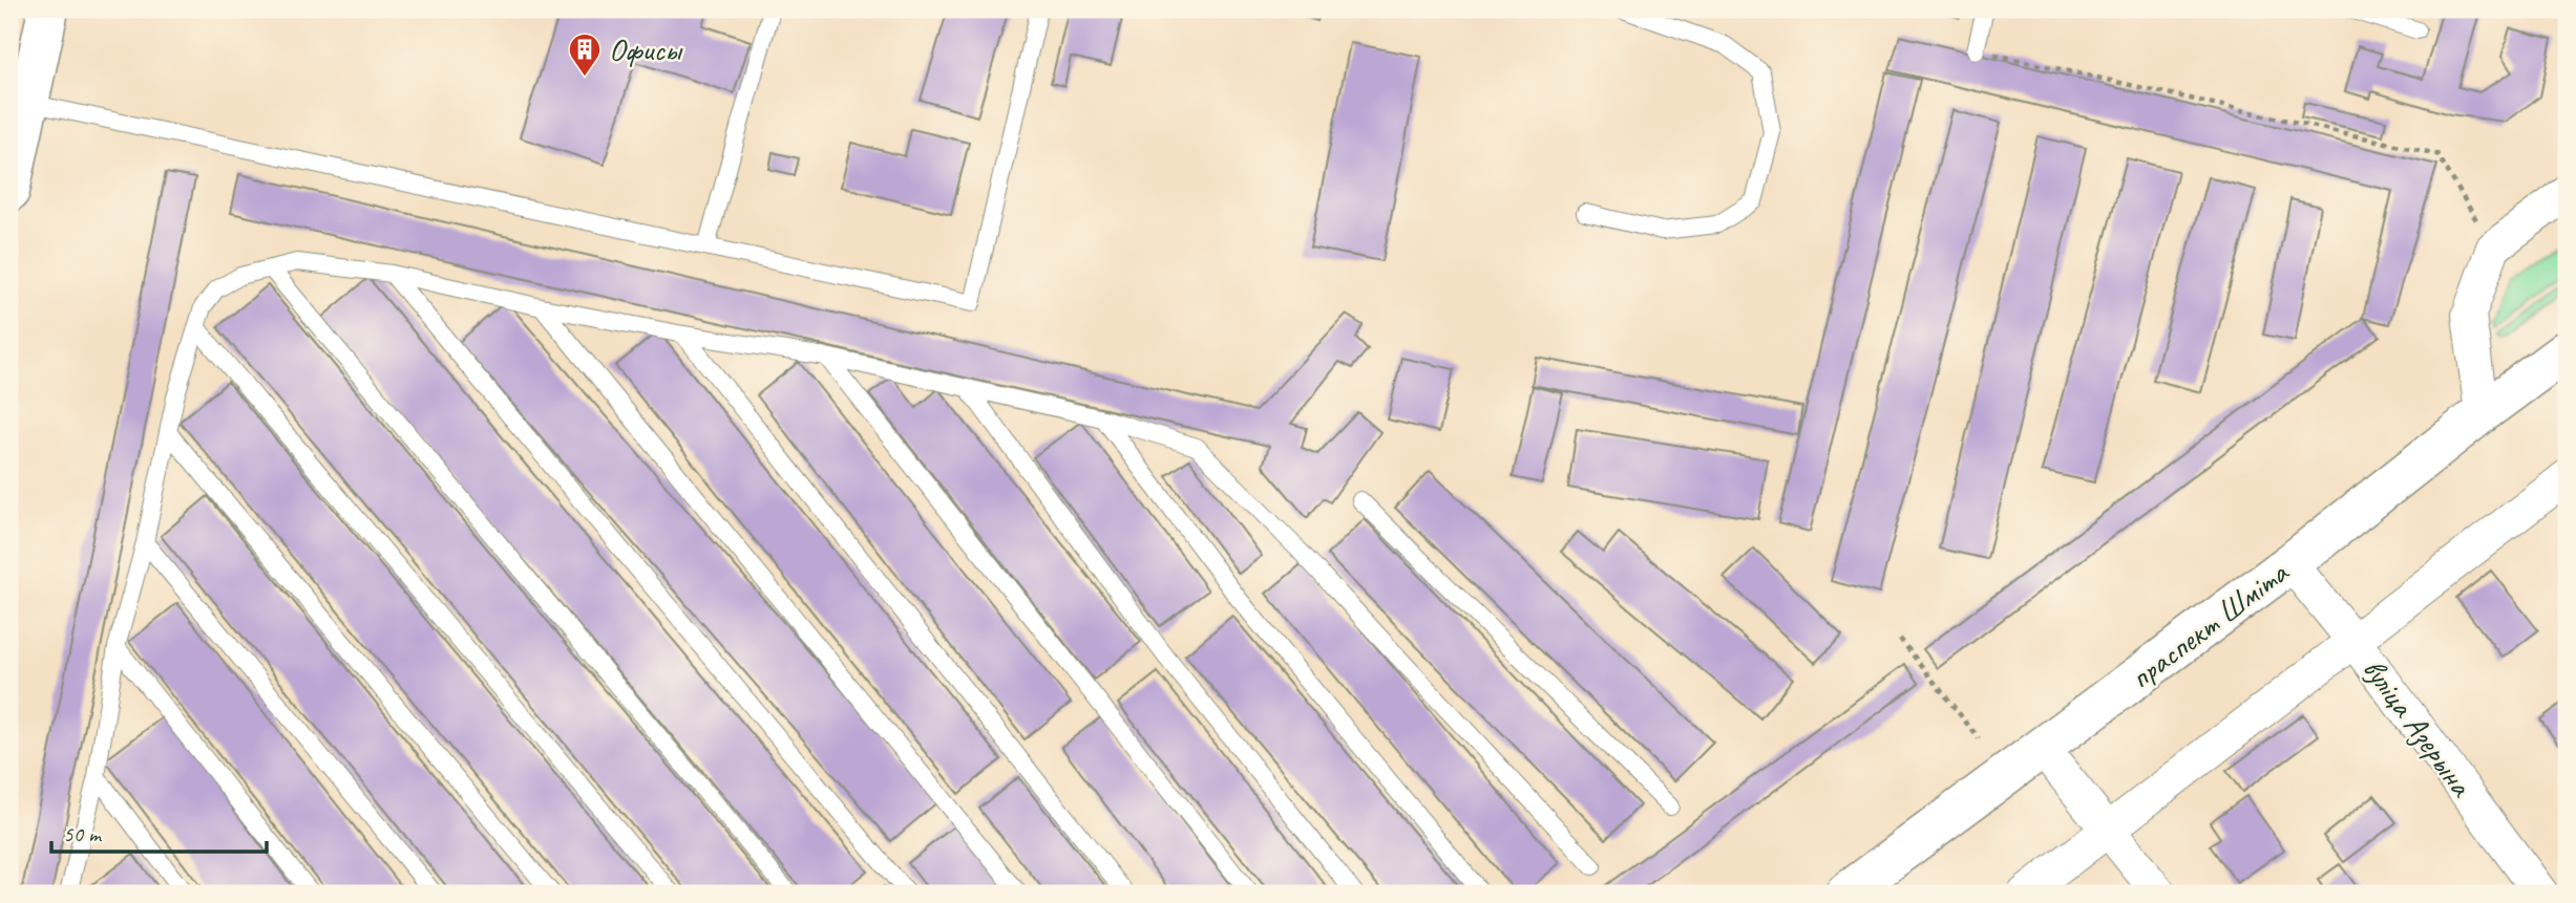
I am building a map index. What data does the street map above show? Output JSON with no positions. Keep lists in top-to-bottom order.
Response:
{
  "streets": {
    "main road": ["праспект Шміта"],
    "street": ["вуліца Азерына"]
  },
  "crossings": [
    ["праспект Шміта", "вуліца Азерына"]
  ],
  "places": {
    "building": ["Офисы"]
  },
  "scale_bar": "50 m"
}
